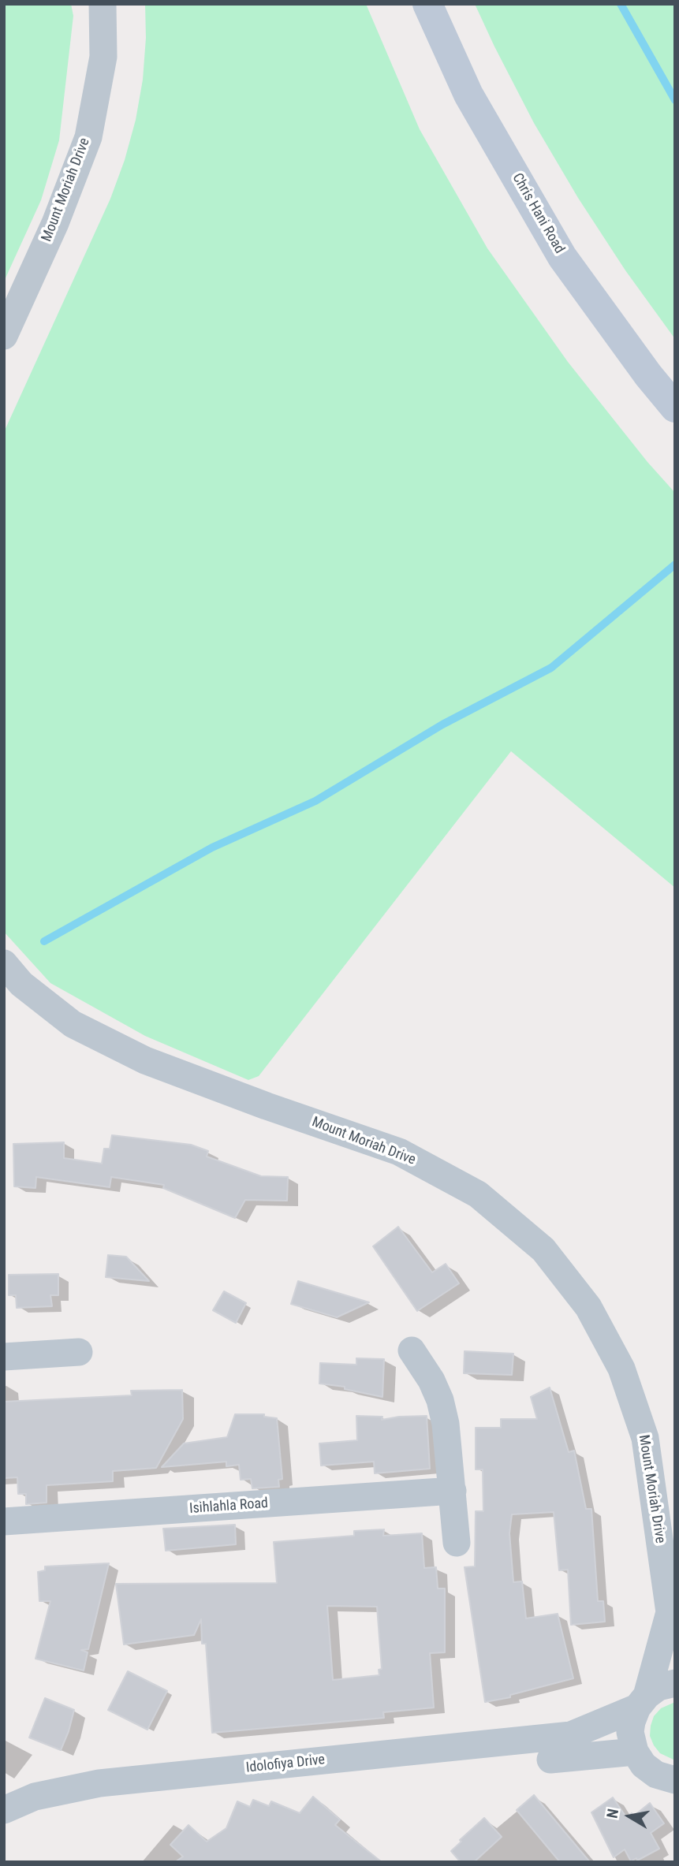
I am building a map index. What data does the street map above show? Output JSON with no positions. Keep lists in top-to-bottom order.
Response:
{
  "streets": {
    "main road": ["Chris Hani Road"],
    "street": ["Mount Moriah Drive", "Isihlahla Road", "Idolofiya Drive"]
  },
  "crossings": [
    ["Mount Moriah Drive", "Idolofiya Drive"]
  ],
  "north": "left"
}
